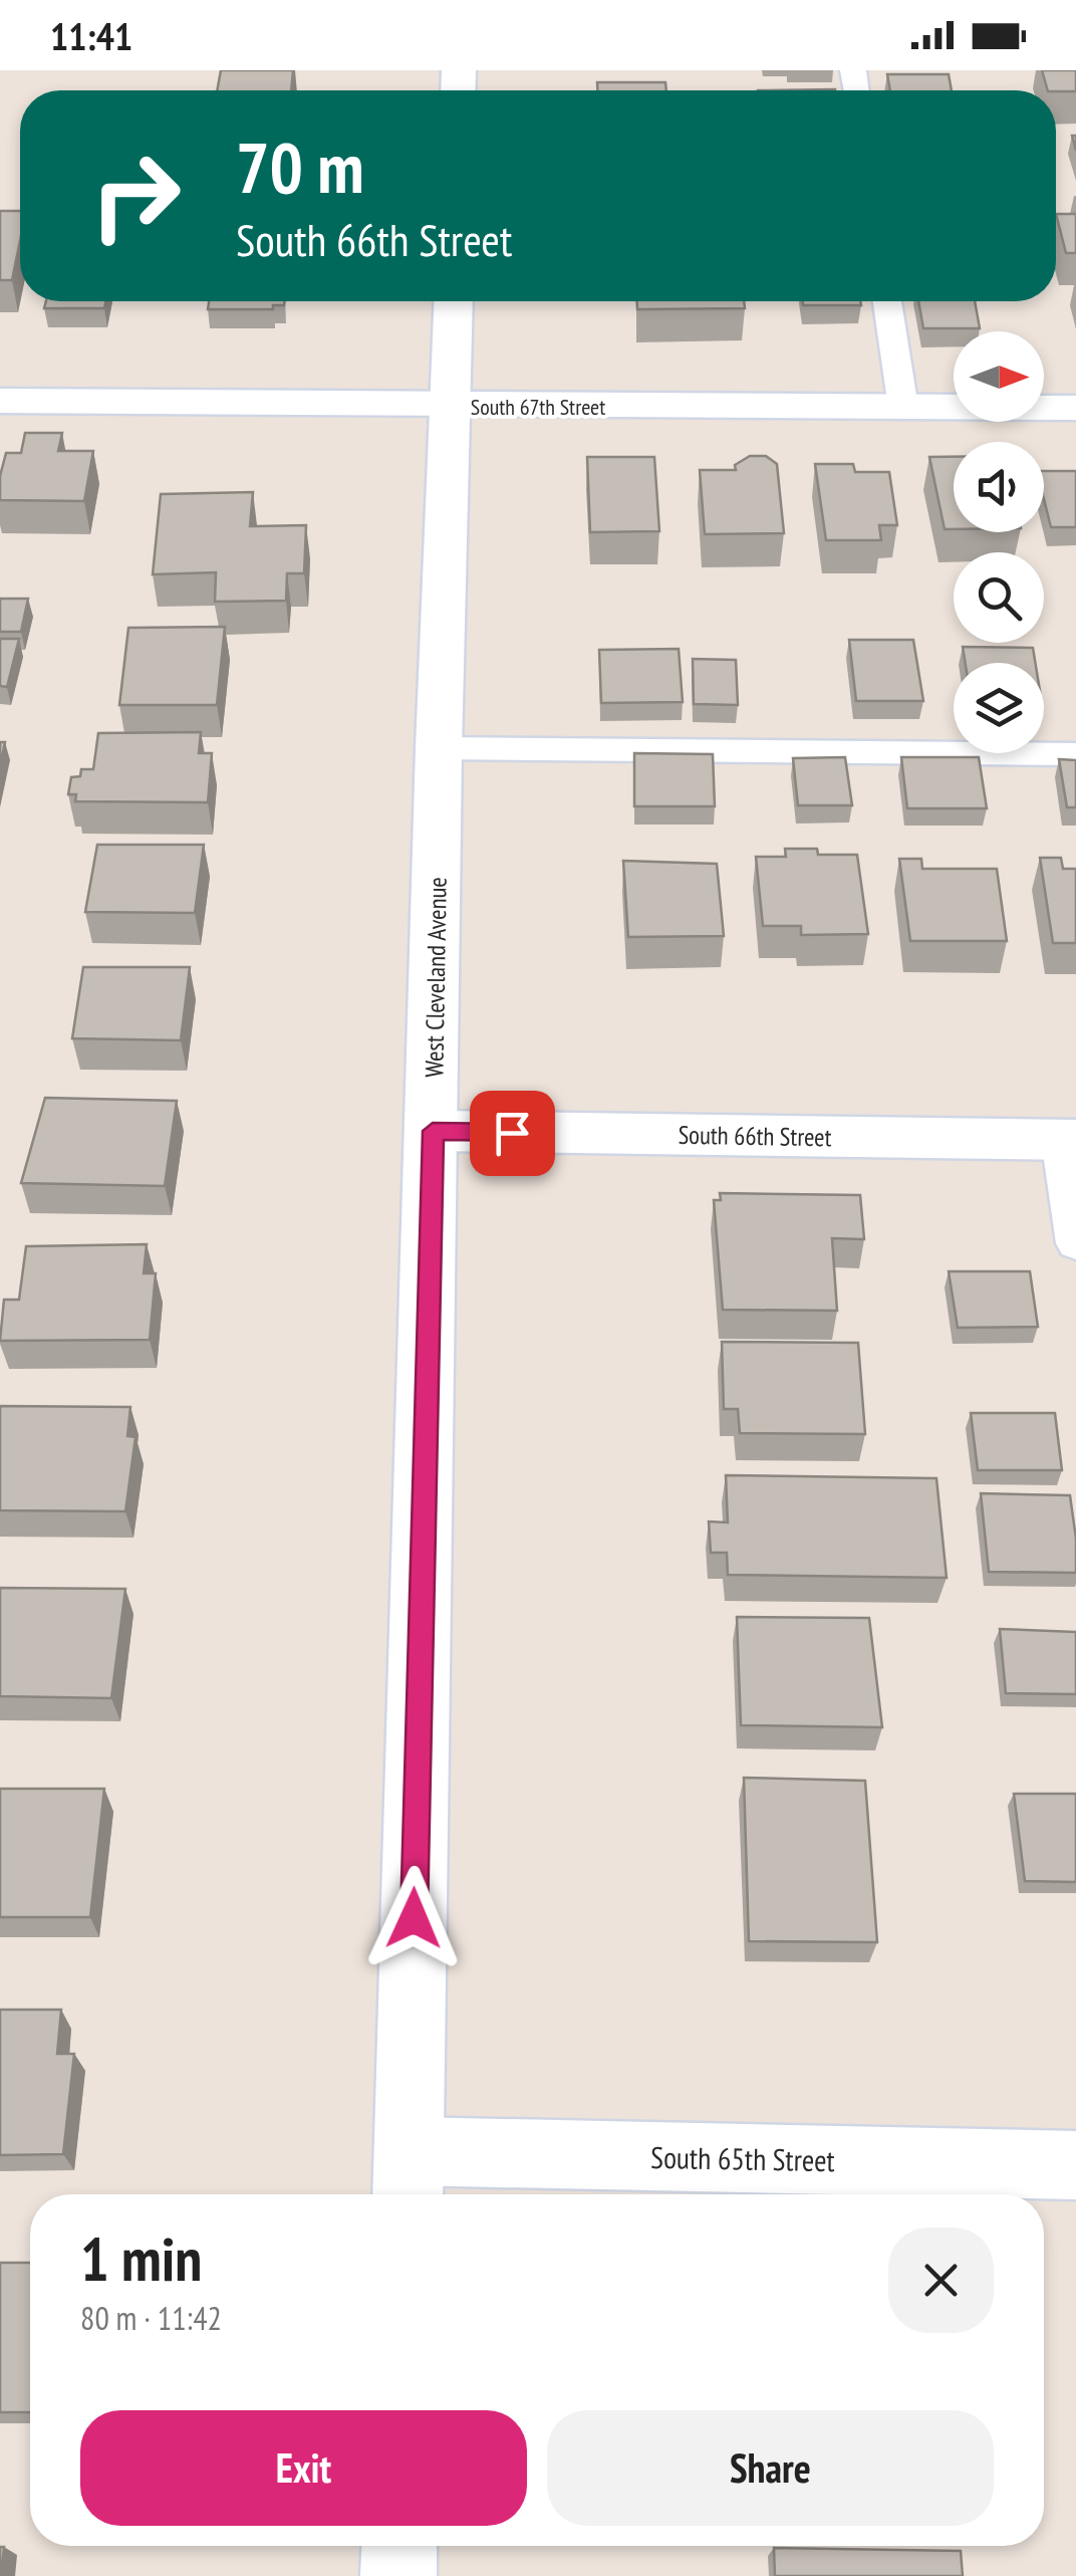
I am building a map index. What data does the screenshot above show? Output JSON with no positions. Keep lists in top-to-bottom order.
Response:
{
  "streets": {
    "street": [
      "South 67th Street",
      "West Cleveland Avenue",
      "South 66th Street",
      "South 65th Street"
    ]
  },
  "crossings": [
    ["South 67th Street", "West Cleveland Avenue"],
    ["West Cleveland Avenue", "South 66th Street"],
    ["West Cleveland Avenue", "South 65th Street"]
  ],
  "north": "right",
  "page": {
    "status": "11:41",
    "turn": ["70 m", "South 66th Street"],
    "heading": ["1 min", "80 m · 11:42"],
    "buttons": ["Exit", "Share"]
  }
}
